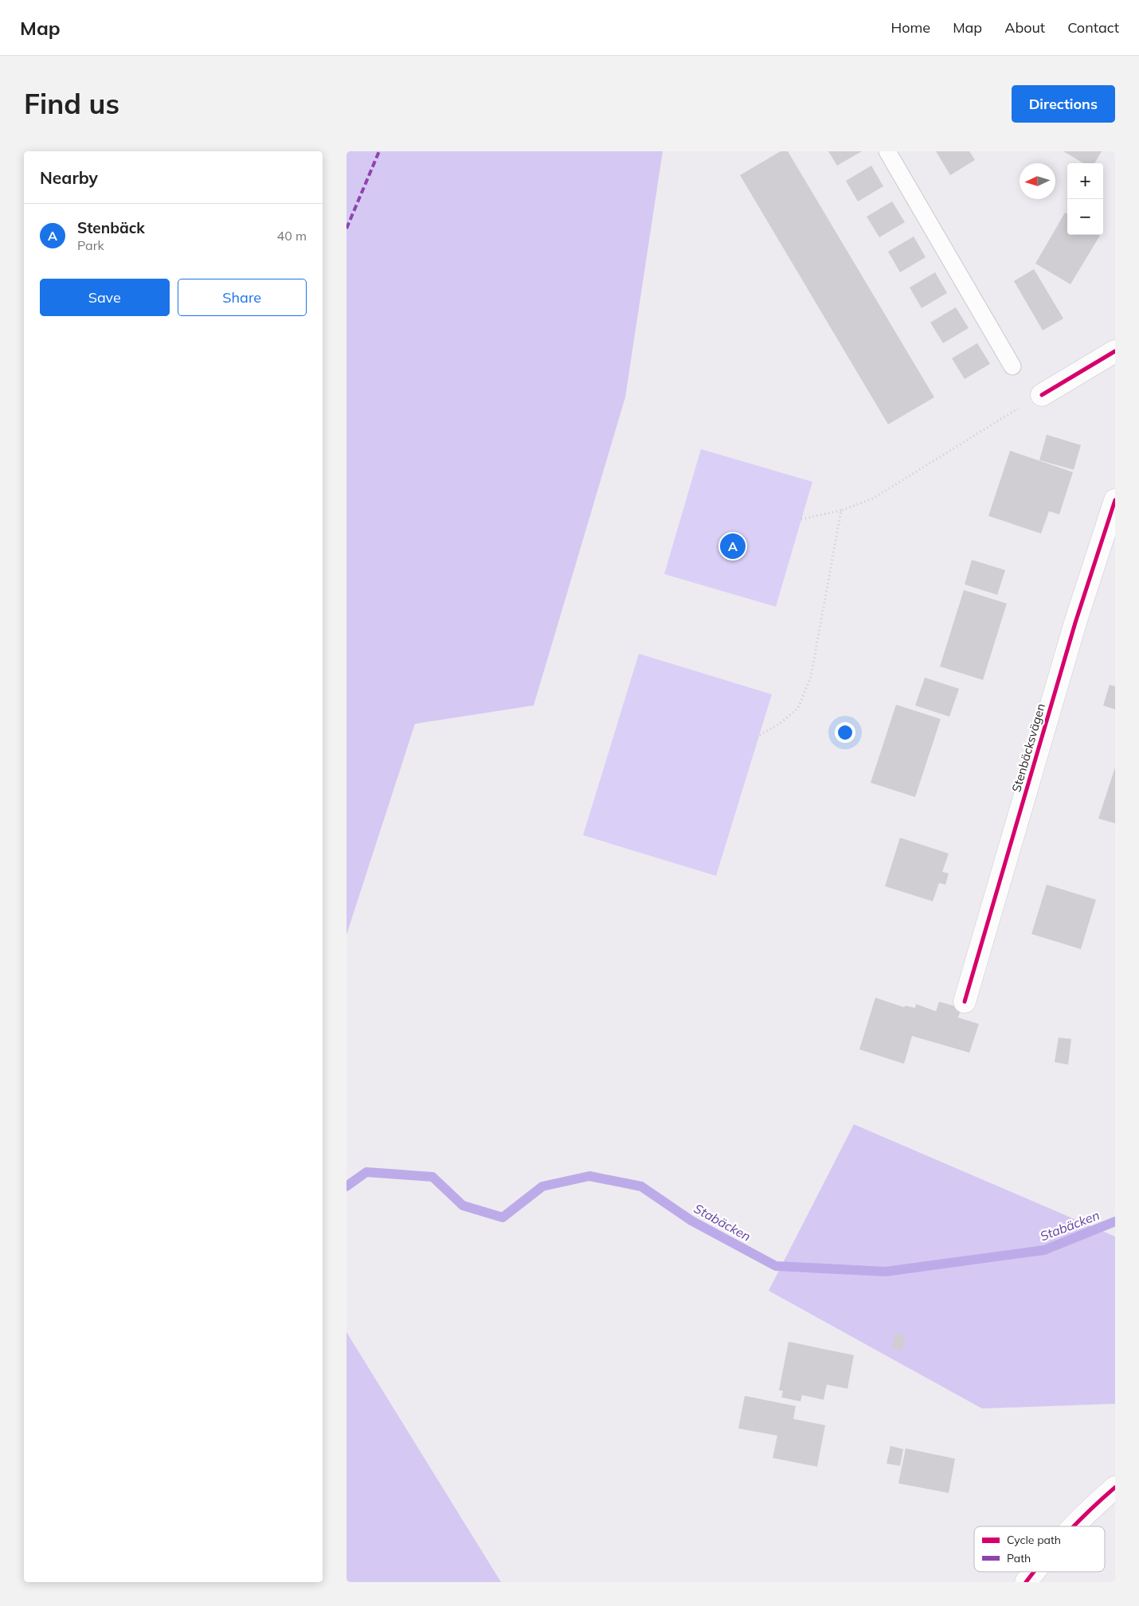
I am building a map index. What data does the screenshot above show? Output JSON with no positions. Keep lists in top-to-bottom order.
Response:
{
  "streets": {
    "street": ["Stenbäcksvägen"]
  },
  "water": ["Stabäcken"],
  "legend": ["Cycle path", "Path"],
  "north": "left",
  "page": {
    "header": "Map",
    "nav": [
      "Home",
      "Map",
      "About",
      "Contact"
    ],
    "buttons": [
      "Directions",
      ["Save", "Share"]
    ],
    "title": "Find us",
    "heading": "Nearby",
    "map_buttons": ["+", "−"],
    "list": [
      {
        "mark": "A",
        "name": "Stenbäck",
        "note": "Park",
        "value": "40 m"
      }
    ],
    "pins": "A"
  }
}
